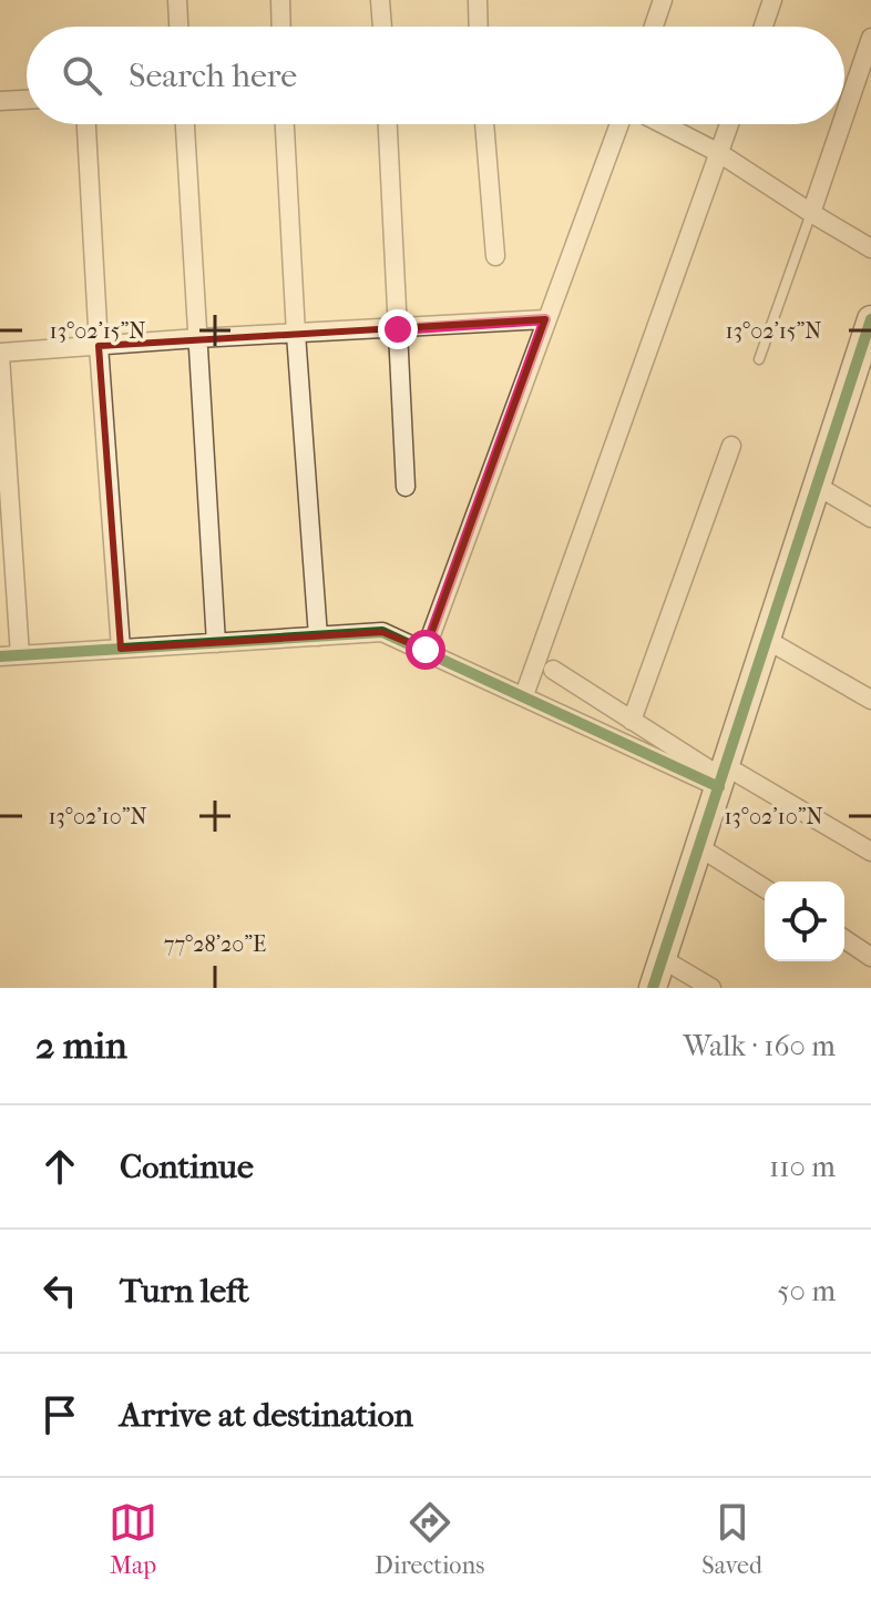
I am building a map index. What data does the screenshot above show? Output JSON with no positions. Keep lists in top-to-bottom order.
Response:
{
  "page": {
    "search": "Search here",
    "heading": ["2 min", "Walk · 160 m"],
    "list": [
      ["Continue", "110 m"],
      ["Turn left", "50 m"],
      "Arrive at destination"
    ],
    "nav": ["Map", "Directions", "Saved"]
  },
  "coordinates": ["13°02'15\"N", "13°02'10\"N", "77°28'20\"E"]
}
